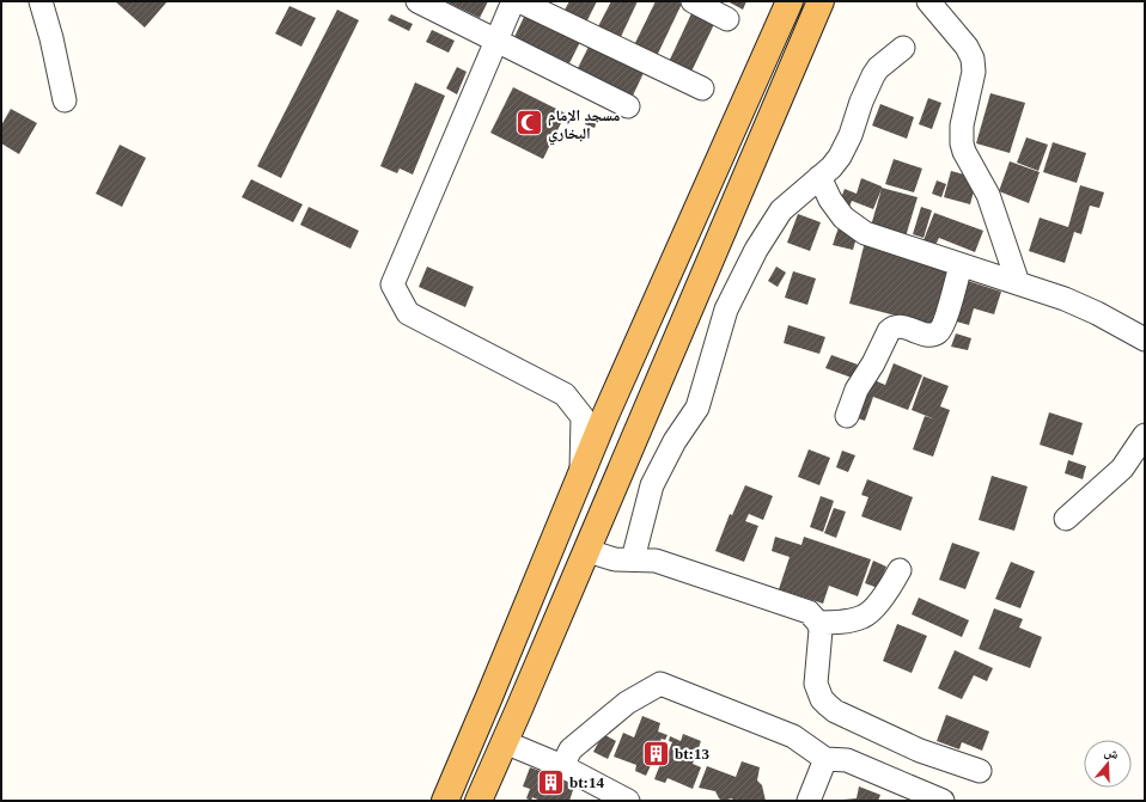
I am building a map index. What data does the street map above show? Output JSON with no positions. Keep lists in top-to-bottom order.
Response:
{
  "places": {
    "mosque": ["مسجد الإمام البخاري"],
    "building": ["bt:13", "bt:14"]
  },
  "north": "top"
}
